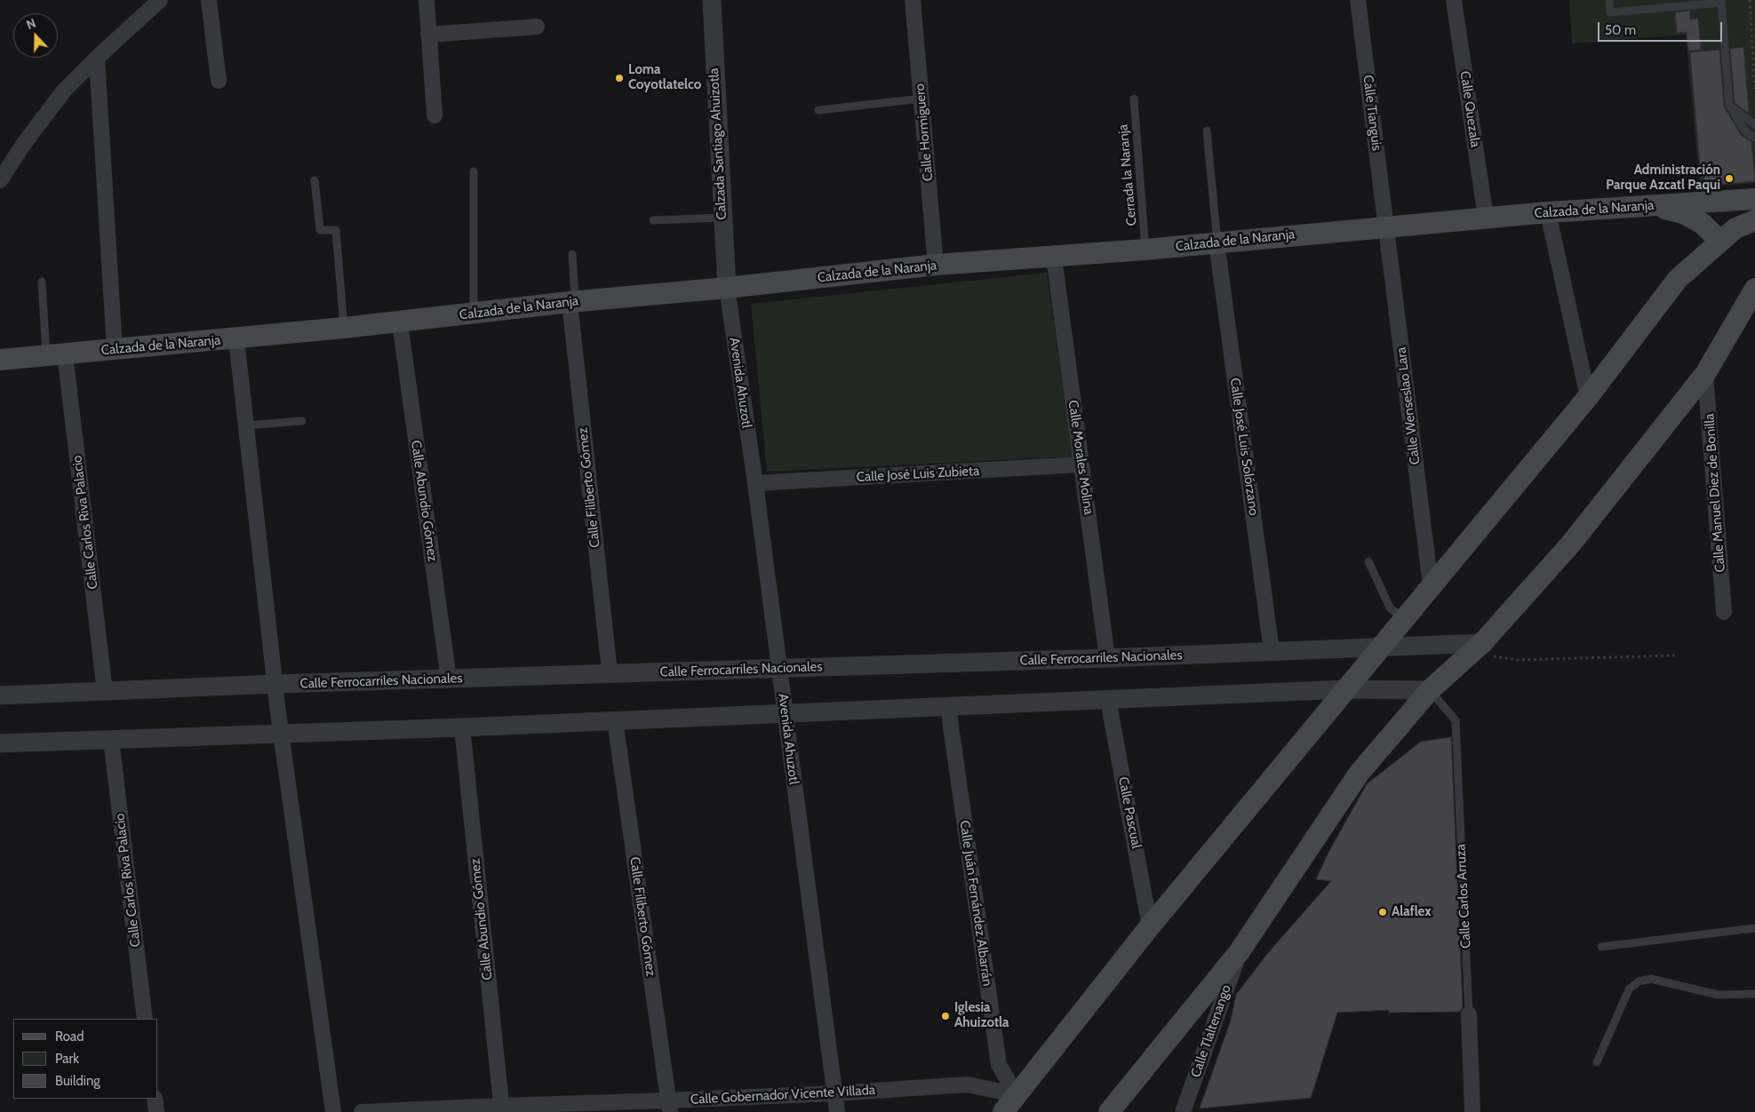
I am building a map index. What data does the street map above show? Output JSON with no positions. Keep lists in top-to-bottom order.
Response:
{
  "streets": {
    "main road": ["Calzada de la Naranja"],
    "street": [
      "Calle Quezala",
      "Calle Tianguis",
      "Calle Hormiguero",
      "Calzada Santiago Ahuizotla",
      "Avenida Ahuzotl",
      "Calle Wenseslao Lara",
      "Calle José Luis Solórzano",
      "Calle Morales Molina",
      "Calle José Luis Zubieta",
      "Calle Filiberto Gómez",
      "Calle Manuel Diez de Bonilla",
      "Calle Abundio Gómez",
      "Calle Carlos Riva Palacio",
      "Calle Ferrocarriles Nacionales",
      "Calle Pascual",
      "Calle Carlos Arruza",
      "Calle Juán Fernández Albarrán",
      "Calle Tlaltenango",
      "Calle Gobernador Vicente Villada"
    ],
    "lane": ["Cerrada la Naranja"]
  },
  "crossings": [
    ["Calle Quezala", "Calzada de la Naranja"],
    ["Calle Tianguis", "Calzada de la Naranja"],
    ["Calle Tianguis", "Calle Wenseslao Lara"],
    ["Calle Hormiguero", "Calzada de la Naranja"],
    ["Calzada Santiago Ahuizotla", "Calzada de la Naranja"],
    ["Calzada Santiago Ahuizotla", "Avenida Ahuzotl"],
    ["Cerrada la Naranja", "Calzada de la Naranja"],
    ["Calzada de la Naranja", "Avenida Ahuzotl"],
    ["Calzada de la Naranja", "Calle Wenseslao Lara"],
    ["Calzada de la Naranja", "Calle José Luis Solórzano"],
    ["Calzada de la Naranja", "Calle Morales Molina"],
    ["Calzada de la Naranja", "Calle Filiberto Gómez"],
    ["Calzada de la Naranja", "Calle Abundio Gómez"],
    ["Calzada de la Naranja", "Calle Carlos Riva Palacio"],
    ["Avenida Ahuzotl", "Calle José Luis Zubieta"],
    ["Avenida Ahuzotl", "Calle Ferrocarriles Nacionales"],
    ["Avenida Ahuzotl", "Calle Gobernador Vicente Villada"],
    ["Calle José Luis Solórzano", "Calle Ferrocarriles Nacionales"],
    ["Calle Morales Molina", "Calle José Luis Zubieta"],
    ["Calle Morales Molina", "Calle Ferrocarriles Nacionales"],
    ["Calle Filiberto Gómez", "Calle Ferrocarriles Nacionales"],
    ["Calle Filiberto Gómez", "Calle Gobernador Vicente Villada"],
    ["Calle Abundio Gómez", "Calle Ferrocarriles Nacionales"],
    ["Calle Abundio Gómez", "Calle Gobernador Vicente Villada"],
    ["Calle Carlos Riva Palacio", "Calle Ferrocarriles Nacionales"],
    ["Calle Juán Fernández Albarrán", "Calle Gobernador Vicente Villada"]
  ],
  "places": [
    "Loma Coyotlatelco",
    "Administración Parque Azcatl Paqui",
    "Alaflex",
    "Iglesia Ahuizotla"
  ],
  "legend": ["Road", "Park", "Building"],
  "scale_bar": "50 m",
  "north": "top"
}
